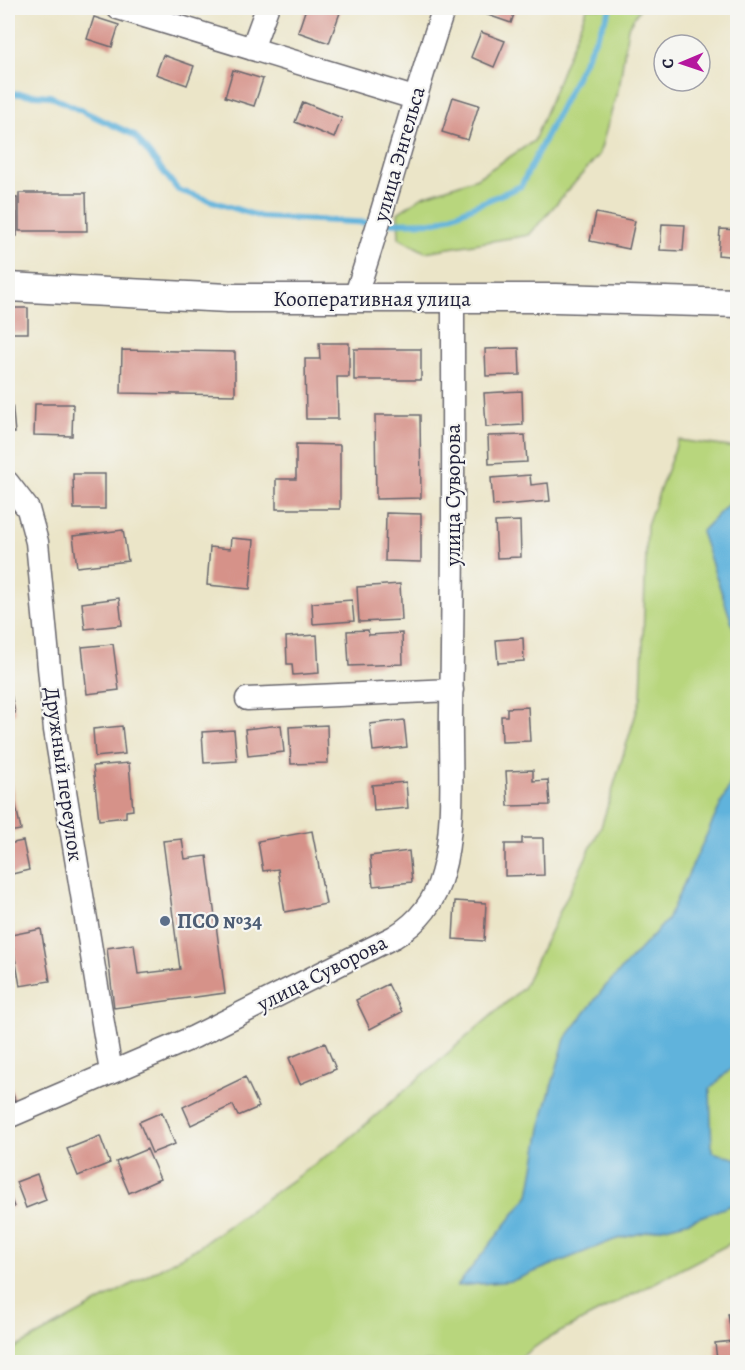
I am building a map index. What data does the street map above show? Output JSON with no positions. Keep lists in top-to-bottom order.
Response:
{
  "streets": {
    "street": [
      "улица Энгельса",
      "Кооперативная улица",
      "улица Суворова",
      "Дружный переулок"
    ]
  },
  "crossings": [
    ["улица Энгельса", "Кооперативная улица"],
    ["Кооперативная улица", "улица Суворова"],
    ["улица Суворова", "Дружный переулок"]
  ],
  "places": ["ПСО №34"],
  "north": "left"
}
